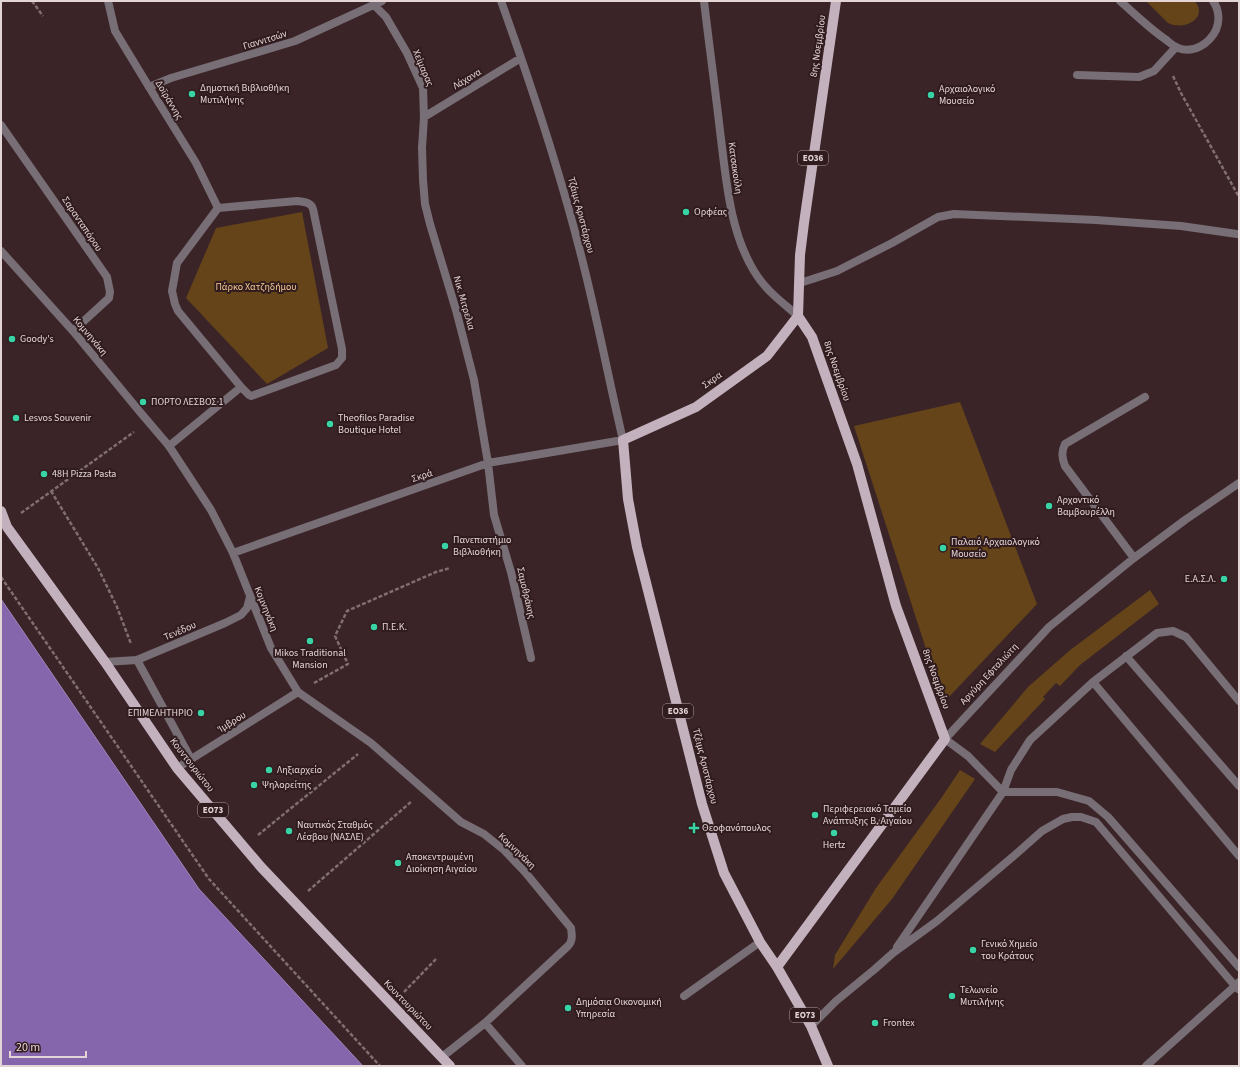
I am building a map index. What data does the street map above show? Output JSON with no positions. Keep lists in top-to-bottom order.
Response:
{
  "streets": {
    "main road": [
      "8ης Νοεμβρίου",
      "ΕΟ36",
      "Σκρα",
      "Αργύρη Εφταλιώτη",
      "Κουντουριώτου",
      "Τζέιμς Αριστάρχου",
      "ΕΟ73"
    ],
    "street": [
      "Γιαννιτσών",
      "Χείμαρας",
      "Λάχανα",
      "Δοϊράννης",
      "Κατσακούλη",
      "Τζάιμς Αριστάρχου",
      "Σαρανταπόρου",
      "Νικ. Μιτρελια",
      "Κομνηνάκη",
      "Σκρά",
      "Σαμοθράκης",
      "Τενέδου",
      "Ίμβρου"
    ]
  },
  "crossings": [
    ["Γιαννιτσών", "Χείμαρας"],
    ["Γιαννιτσών", "Δοϊράννης"],
    ["8ης Νοεμβρίου", "Κατσακούλη"],
    ["8ης Νοεμβρίου", "Σκρα"],
    ["8ης Νοεμβρίου", "Αργύρη Εφταλιώτη"],
    ["Χείμαρας", "Λάχανα"],
    ["Χείμαρας", "Νικ. Μιτρελια"],
    ["Λάχανα", "Τζάιμς Αριστάρχου"],
    ["Κατσακούλη", "Σκρα"],
    ["Τζάιμς Αριστάρχου", "Σκρα"],
    ["Τζάιμς Αριστάρχου", "Σκρά"],
    ["Τζάιμς Αριστάρχου", "Τζέιμς Αριστάρχου"],
    ["Σαρανταπόρου", "Κομνηνάκη"],
    ["Νικ. Μιτρελια", "Σκρά"],
    ["Νικ. Μιτρελια", "Σαμοθράκης"],
    ["Κομνηνάκη", "Σκρά"],
    ["Κομνηνάκη", "Τενέδου"],
    ["Κομνηνάκη", "Ίμβρου"],
    ["Σκρα", "Σκρά"],
    ["Σκρα", "Τζέιμς Αριστάρχου"],
    ["Σκρά", "Σαμοθράκης"],
    ["Σκρά", "Τζέιμς Αριστάρχου"],
    ["Τενέδου", "Κουντουριώτου"],
    ["Αργύρη Εφταλιώτη", "Τζέιμς Αριστάρχου"],
    ["Αργύρη Εφταλιώτη", "ΕΟ73"],
    ["Ίμβρου", "Κουντουριώτου"],
    ["Τζέιμς Αριστάρχου", "ΕΟ73"]
  ],
  "parks": ["Πάρκο Χατζηδήμου"],
  "places": {
    "other": [
      "Δημοτική Βιβλιοθήκη Μυτιλήνης",
      "Αρχαιολογικό Μουσείο",
      "Ορφέας",
      "Goody's",
      "ΠΟΡΤΟ ΛΕΣΒΟΣ 1",
      "Lesvos Souvenir",
      "Theofilos Paradise Boutique Hotel",
      "48H Pizza Pasta",
      "Αρχοντικό Βαμβουρέλλη",
      "Πανεπιστήμιο Βιβλιοθήκη",
      "Παλαιό Αρχαιολογικό Μουσείο",
      "Ε.Α.Σ.Λ.",
      "Π.Ε.Κ.",
      "Mikos Traditional Mansion",
      "ΕΠΙΜΕΛΗΤΗΡΙΟ",
      "Ληξιαρχείο",
      "Ψηλορείτης",
      "Περιφερειακό Ταμείο Ανάπτυξης Β. Αιγαίου",
      "Ναυτικός Σταθμός Λέσβου (ΝΑΣΛΕ)",
      "Hertz",
      "Αποκεντρωμένη Διοίκηση Αιγαίου",
      "Γενικό Χημείο του Κράτους",
      "Τελωνείο Μυτιλήνης",
      "Δημόσια Οικονομική Υπηρεσία",
      "Frontex"
    ],
    "health": ["Θεοφανόπουλος"]
  },
  "scale_bar": "20 m"
}
